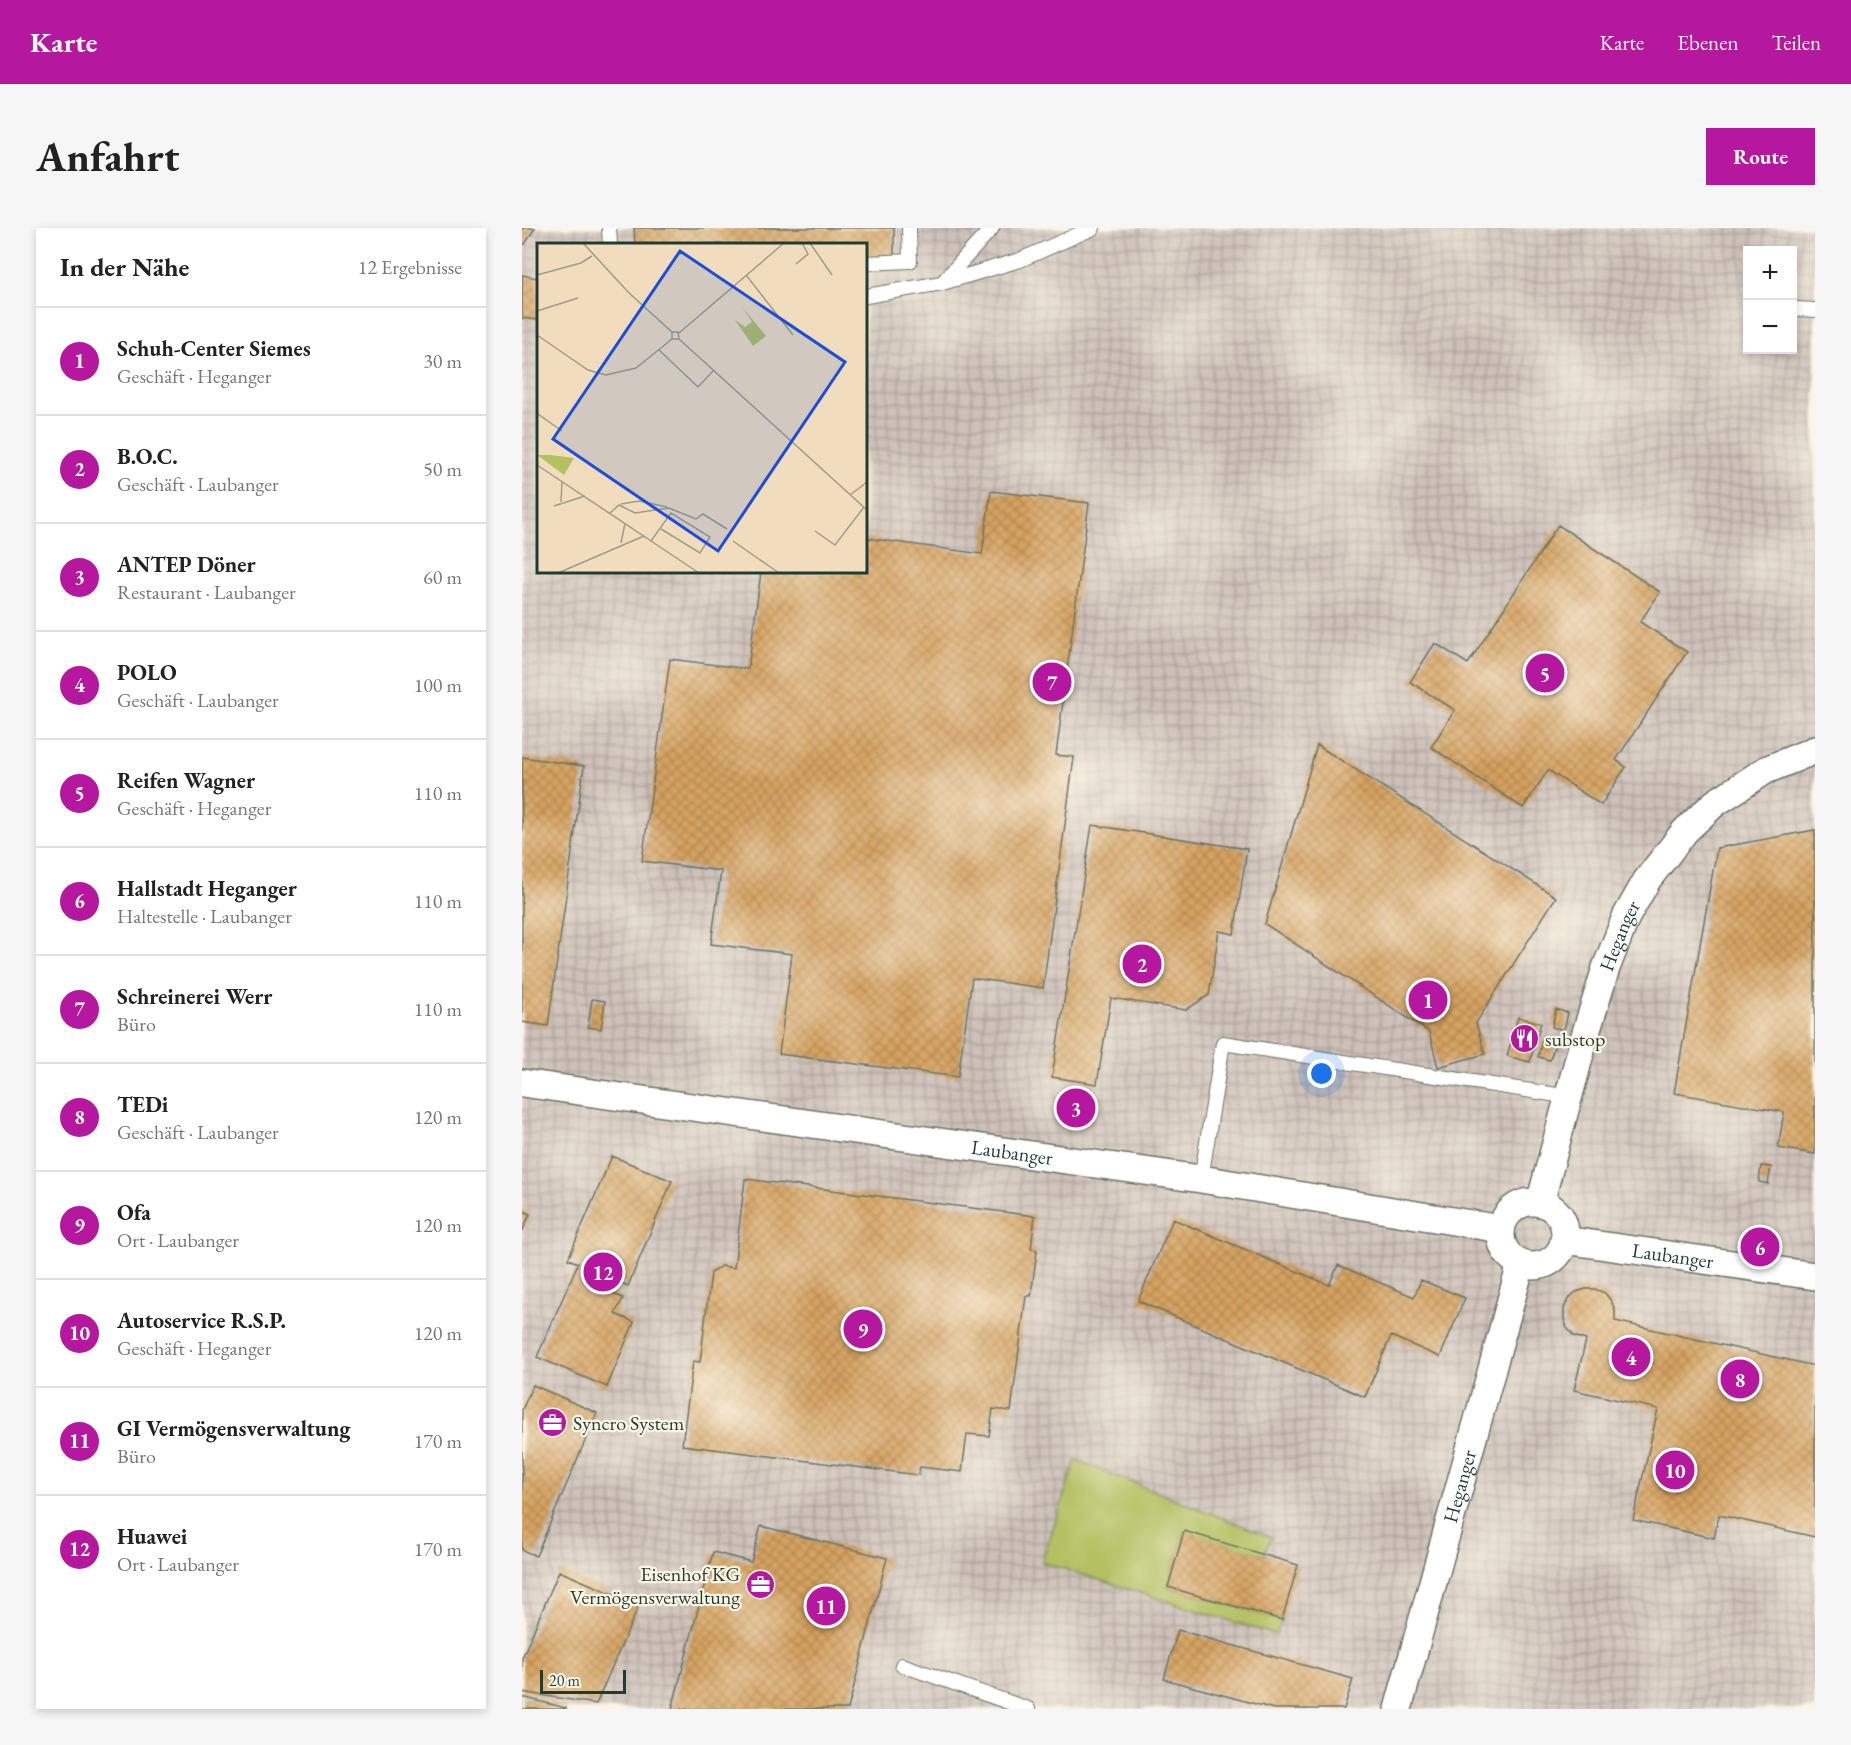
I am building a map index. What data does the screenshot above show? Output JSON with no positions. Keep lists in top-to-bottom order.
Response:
{
  "streets": {
    "street": ["Heganger", "Laubanger"]
  },
  "crossings": [
    ["Heganger", "Laubanger"]
  ],
  "places": {
    "restaurant": ["substop"],
    "office": ["Syncro System", "Eisenhof KG Vermögensverwaltung"]
  },
  "scale_bar": "20 m",
  "page": {
    "header": "Karte",
    "nav": ["Karte", "Ebenen", "Teilen"],
    "buttons": "Route",
    "title": "Anfahrt",
    "heading": ["In der Nähe", "12 Ergebnisse"],
    "map_buttons": ["+", "−"],
    "list": [
      {
        "mark": "1",
        "name": "Schuh-Center Siemes",
        "note": "Geschäft · Heganger",
        "value": "30 m"
      },
      {
        "mark": "2",
        "name": "B.O.C.",
        "note": "Geschäft · Laubanger",
        "value": "50 m"
      },
      {
        "mark": "3",
        "name": "ANTEP Döner",
        "note": "Restaurant · Laubanger",
        "value": "60 m"
      },
      {
        "mark": "4",
        "name": "POLO",
        "note": "Geschäft · Laubanger",
        "value": "100 m"
      },
      {
        "mark": "5",
        "name": "Reifen Wagner",
        "note": "Geschäft · Heganger",
        "value": "110 m"
      },
      {
        "mark": "6",
        "name": "Hallstadt Heganger",
        "note": "Haltestelle · Laubanger",
        "value": "110 m"
      },
      {
        "mark": "7",
        "name": "Schreinerei Werr",
        "note": "Büro",
        "value": "110 m"
      },
      {
        "mark": "8",
        "name": "TEDi",
        "note": "Geschäft · Laubanger",
        "value": "120 m"
      },
      {
        "mark": "9",
        "name": "Ofa",
        "note": "Ort · Laubanger",
        "value": "120 m"
      },
      {
        "mark": "10",
        "name": "Autoservice R.S.P.",
        "note": "Geschäft · Heganger",
        "value": "120 m"
      },
      {
        "mark": "11",
        "name": "GI Vermögensverwaltung",
        "note": "Büro",
        "value": "170 m"
      },
      {
        "mark": "12",
        "name": "Huawei",
        "note": "Ort · Laubanger",
        "value": "170 m"
      }
    ],
    "pins": [
      "5",
      "7",
      "2",
      "1",
      "3",
      "6",
      "12",
      "9",
      "4",
      "8",
      "10",
      "11"
    ],
    "scale": "20 m"
  }
}
